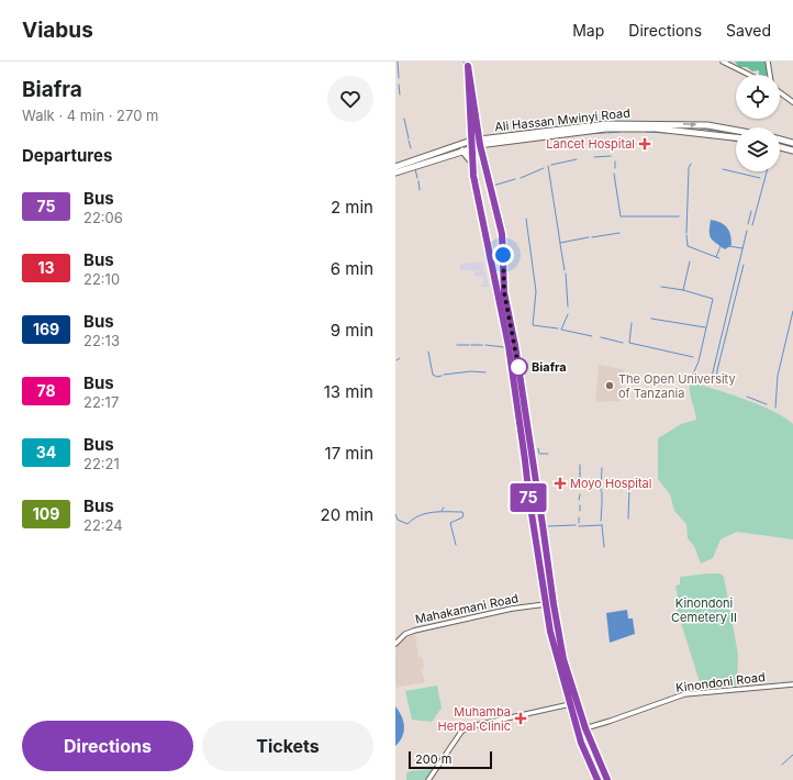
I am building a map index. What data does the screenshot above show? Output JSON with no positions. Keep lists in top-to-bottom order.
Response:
{
  "streets": {
    "highway": ["Ali Hassan Mwinyi Road"],
    "street": ["Mahakamani Road", "Kinondoni Road"]
  },
  "parks": ["Kinondoni Cemetery II"],
  "places": {
    "health": ["Lancet Hospital", "Moyo Hospital", "Muhamba Herbal Clinic"],
    "other": ["Biafra", "The Open University of Tanzania"]
  },
  "lines": ["bus line 75"],
  "scale_bar": "200 m",
  "page": {
    "header": "Viabus",
    "nav": ["Map", "Directions", "Saved"],
    "heading": [
      ["Biafra", "Walk · 4 min · 270 m"],
      "Departures"
    ],
    "on_map": "75",
    "list": [
      {
        "mark": "75",
        "name": "Bus",
        "note": "22:06",
        "value": "2 min"
      },
      {
        "mark": "13",
        "name": "Bus",
        "note": "22:10",
        "value": "6 min"
      },
      {
        "mark": "169",
        "name": "Bus",
        "note": "22:13",
        "value": "9 min"
      },
      {
        "mark": "78",
        "name": "Bus",
        "note": "22:17",
        "value": "13 min"
      },
      {
        "mark": "34",
        "name": "Bus",
        "note": "22:21",
        "value": "17 min"
      },
      {
        "mark": "109",
        "name": "Bus",
        "note": "22:24",
        "value": "20 min"
      }
    ],
    "buttons": ["Directions", "Tickets"],
    "scale": "200 m"
  }
}
